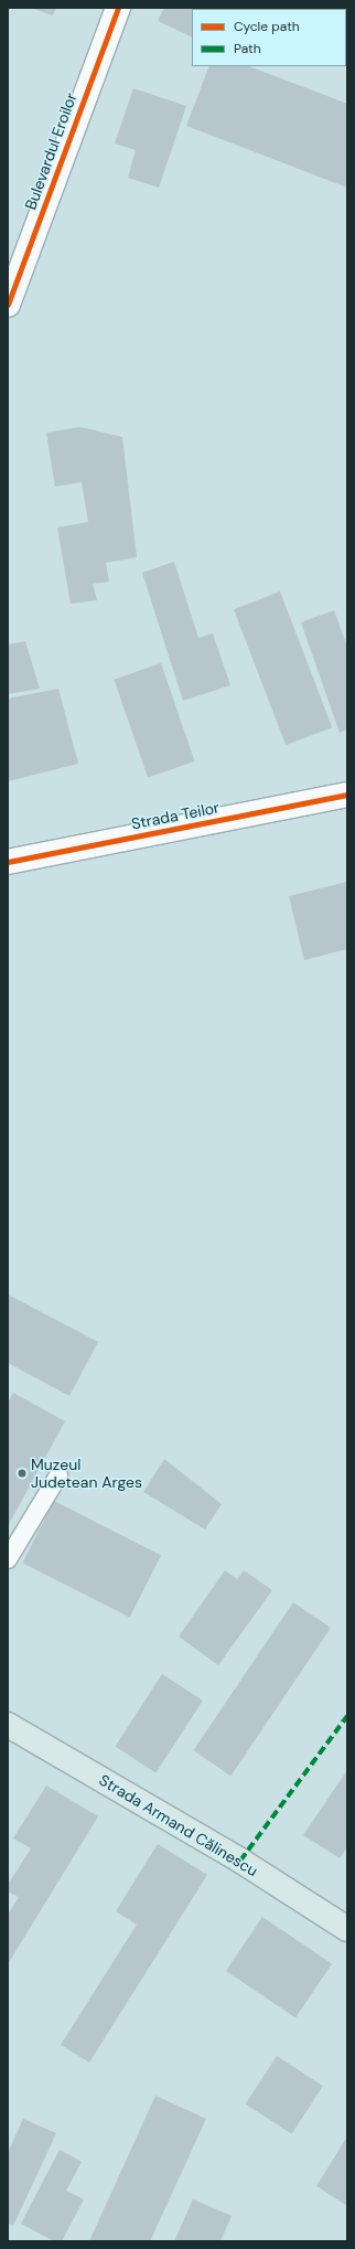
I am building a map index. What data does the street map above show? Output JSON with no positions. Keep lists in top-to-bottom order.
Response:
{
  "streets": {
    "main road": ["Strada Armand Călinescu"],
    "street": ["Bulevardul Eroilor", "Strada Teilor"]
  },
  "places": ["Muzeul Judetean Arges"],
  "legend": ["Cycle path", "Path"]
}
